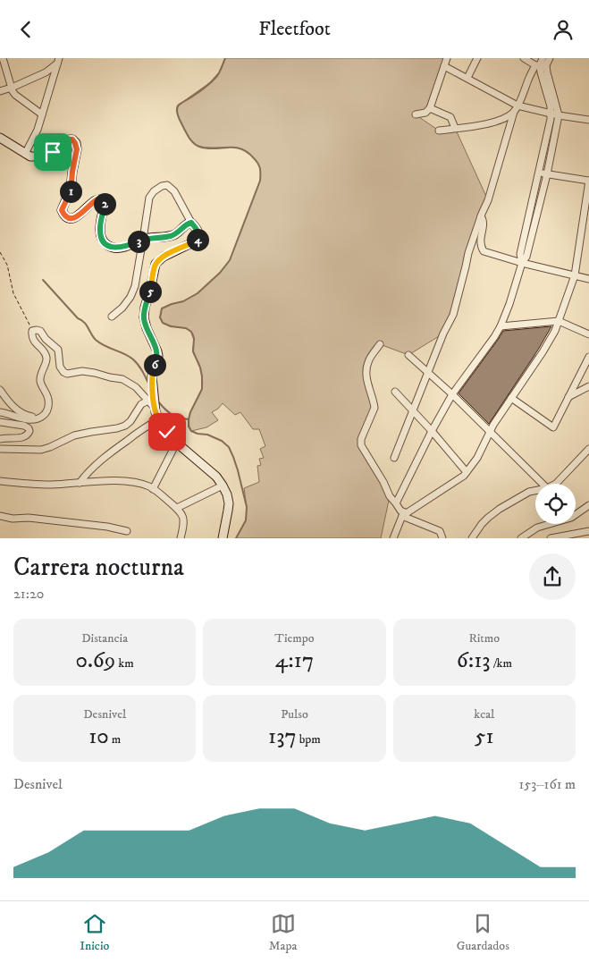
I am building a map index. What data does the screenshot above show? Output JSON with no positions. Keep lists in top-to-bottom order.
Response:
{
  "page": {
    "header": "Fleetfoot",
    "pins": [
      "1",
      "2",
      "4",
      "3",
      "5",
      "6"
    ],
    "heading": ["Carrera nocturna", "21:20"],
    "stats": [
      ["Distancia", "0.69 km"],
      ["Tiempo", "4:17"],
      ["Ritmo", "6:13 /km"],
      ["Desnivel", "10 m"],
      ["Pulso", "137 bpm"],
      ["kcal", "51"]
    ],
    "chart": ["Desnivel", "153–161 m"],
    "tabs": ["Inicio", "Mapa", "Guardados"]
  }
}
